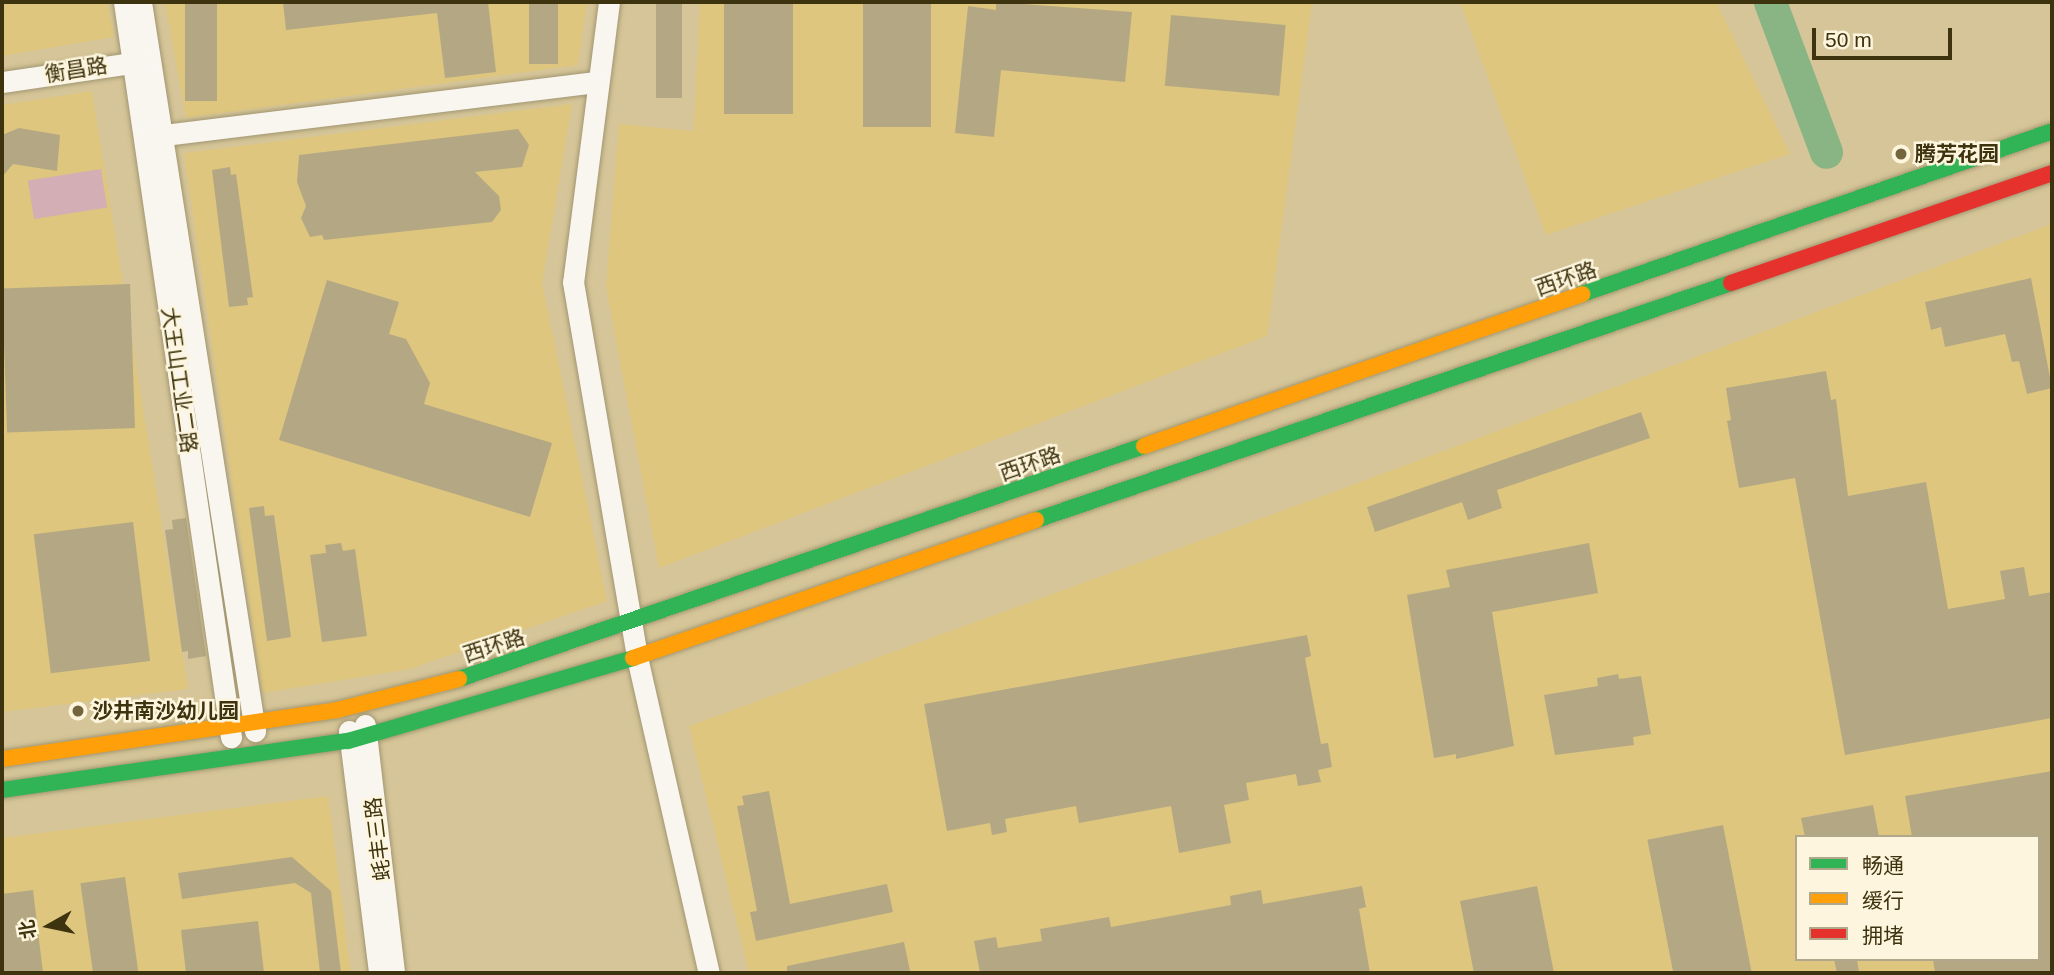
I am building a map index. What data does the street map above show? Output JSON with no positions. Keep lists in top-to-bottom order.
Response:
{
  "streets": {
    "main road": ["西环路"],
    "street": ["衡昌路", "大王山工业二路", "蚝丰三路"]
  },
  "crossings": [
    ["衡昌路", "大王山工业二路"],
    ["西环路", "大王山工业二路"],
    ["西环路", "蚝丰三路"]
  ],
  "places": ["腾芳花园", "沙井南沙幼儿园"],
  "legend": ["畅通", "缓行", "拥堵"],
  "scale_bar": "50 m",
  "north": "left"
}
